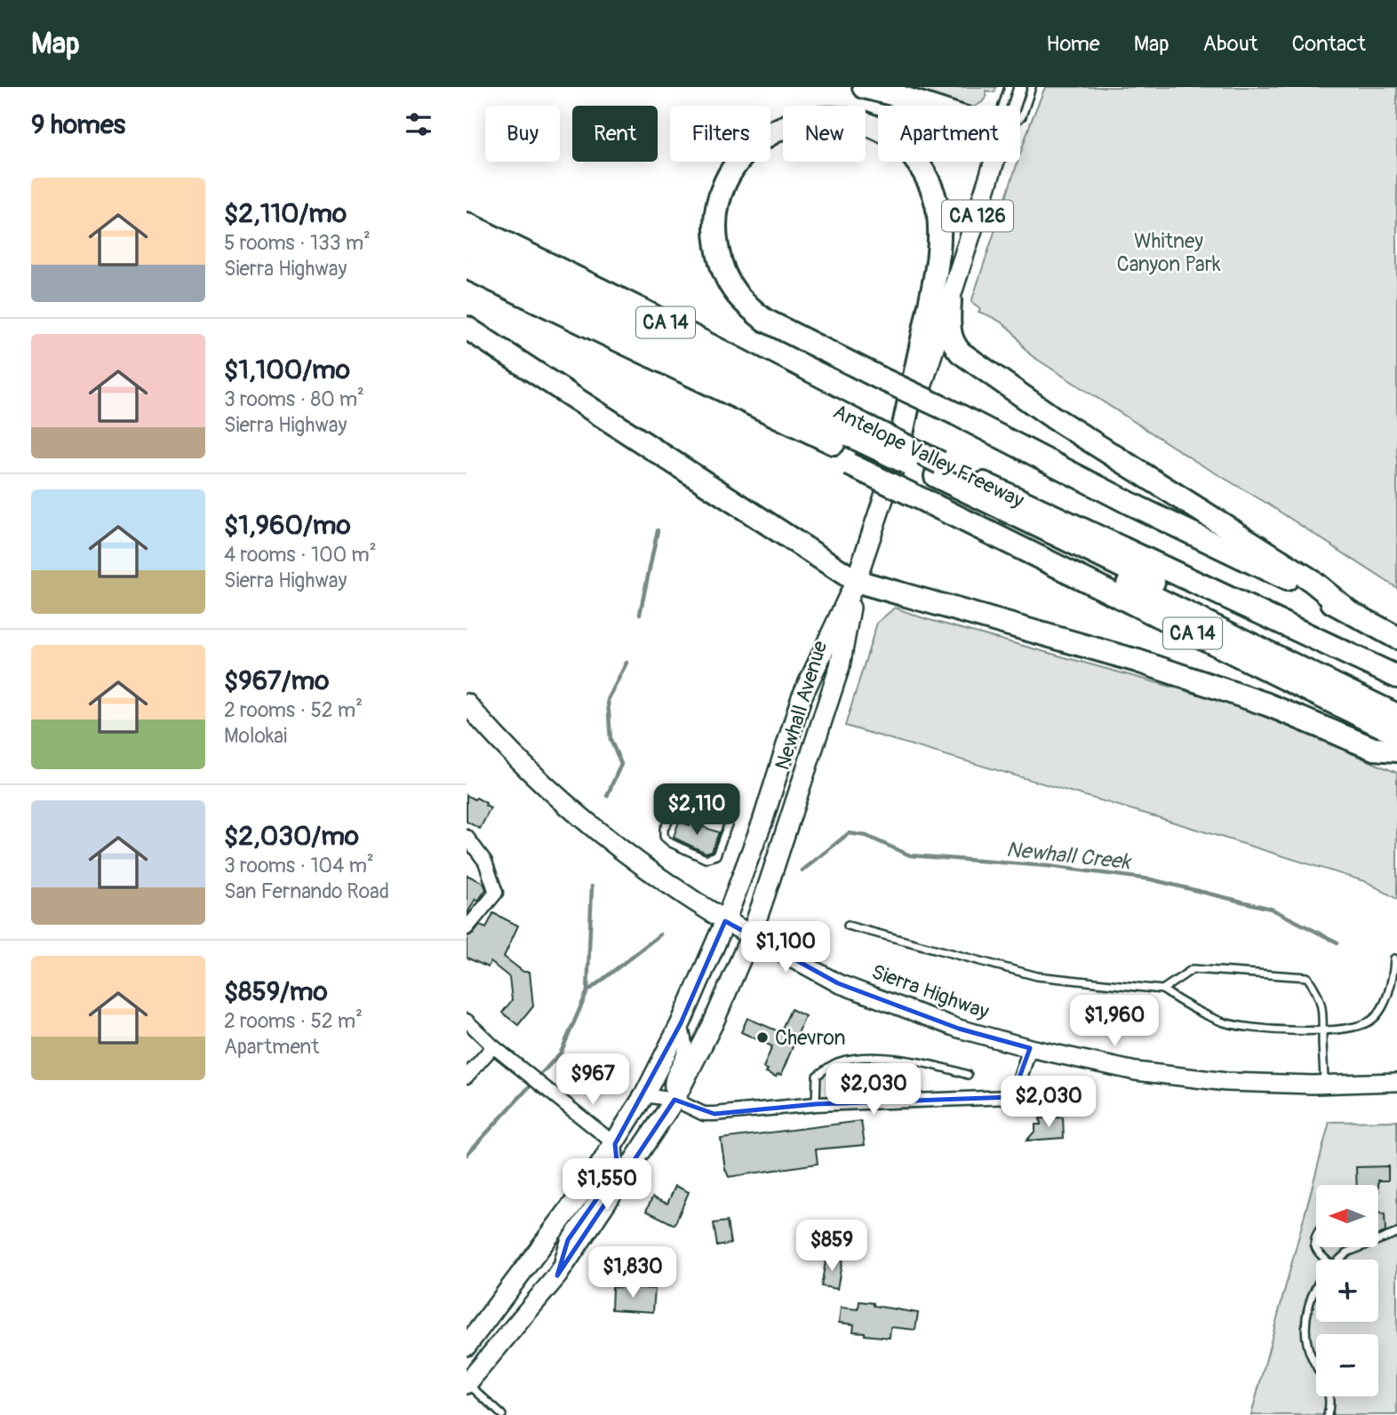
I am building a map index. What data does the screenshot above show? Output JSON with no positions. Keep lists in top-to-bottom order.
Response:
{
  "streets": {
    "highway": ["CA 14", "Antelope Valley Freeway"],
    "main road": ["CA 126", "Newhall Avenue", "Sierra Highway"]
  },
  "crossings": [
    ["Newhall Avenue", "Sierra Highway"]
  ],
  "water": ["Newhall Creek"],
  "parks": ["Whitney Canyon Park"],
  "places": ["Chevron"],
  "north": "left",
  "page": {
    "header": "Map",
    "nav": [
      "Home",
      "Map",
      "About",
      "Contact"
    ],
    "heading": "9 homes",
    "chip": [
      "Buy",
      "Rent",
      "Filters",
      "New",
      "Apartment"
    ],
    "list": [
      {
        "name": "$2,110/mo",
        "note": "5 rooms · 133 m² · Sierra Highway"
      },
      {
        "name": "$1,100/mo",
        "note": "3 rooms · 80 m² · Sierra Highway"
      },
      {
        "name": "$1,960/mo",
        "note": "4 rooms · 100 m² · Sierra Highway"
      },
      {
        "name": "$967/mo",
        "note": "2 rooms · 52 m² · Molokai"
      },
      {
        "name": "$2,030/mo",
        "note": "3 rooms · 104 m² · San Fernando Road"
      },
      {
        "name": "$859/mo",
        "note": "2 rooms · 52 m² · Apartment"
      }
    ],
    "price": [
      "$2,110",
      "$1,100",
      "$1,960",
      "$967",
      "$2,030",
      "$2,030",
      "$1,550",
      "$859",
      "$1,830"
    ],
    "map_buttons": ["+", "−"]
  }
}
